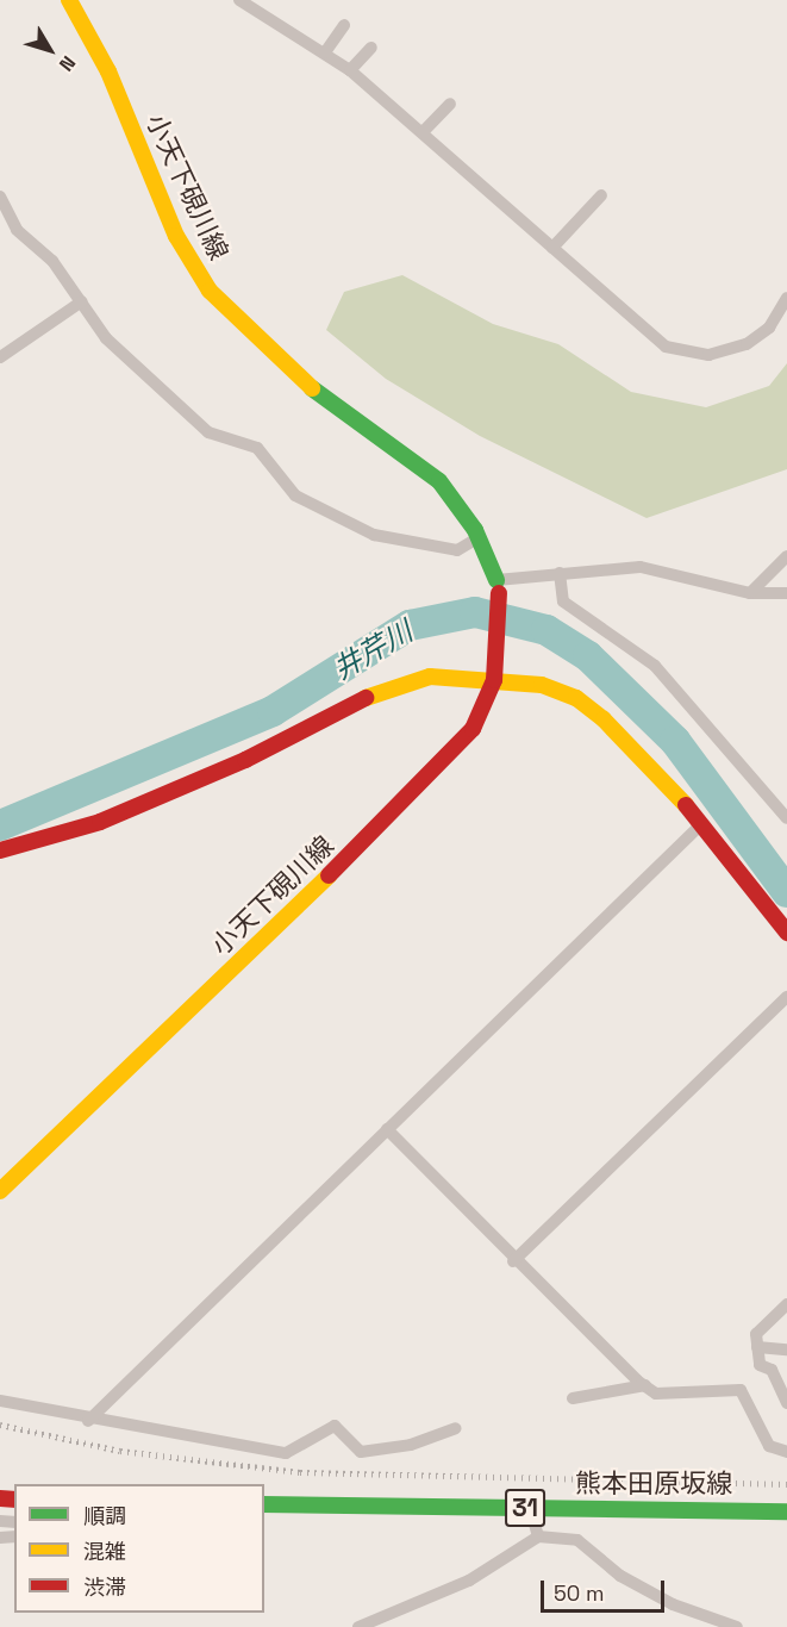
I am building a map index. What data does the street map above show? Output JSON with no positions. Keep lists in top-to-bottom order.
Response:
{
  "streets": {
    "main road": ["小天下硯川線", "熊本田原坂線", "31"]
  },
  "water": ["井芹川"],
  "legend": ["順調", "混雑", "渋滞"],
  "scale_bar": "50 m",
  "north": "bottom right"
}
